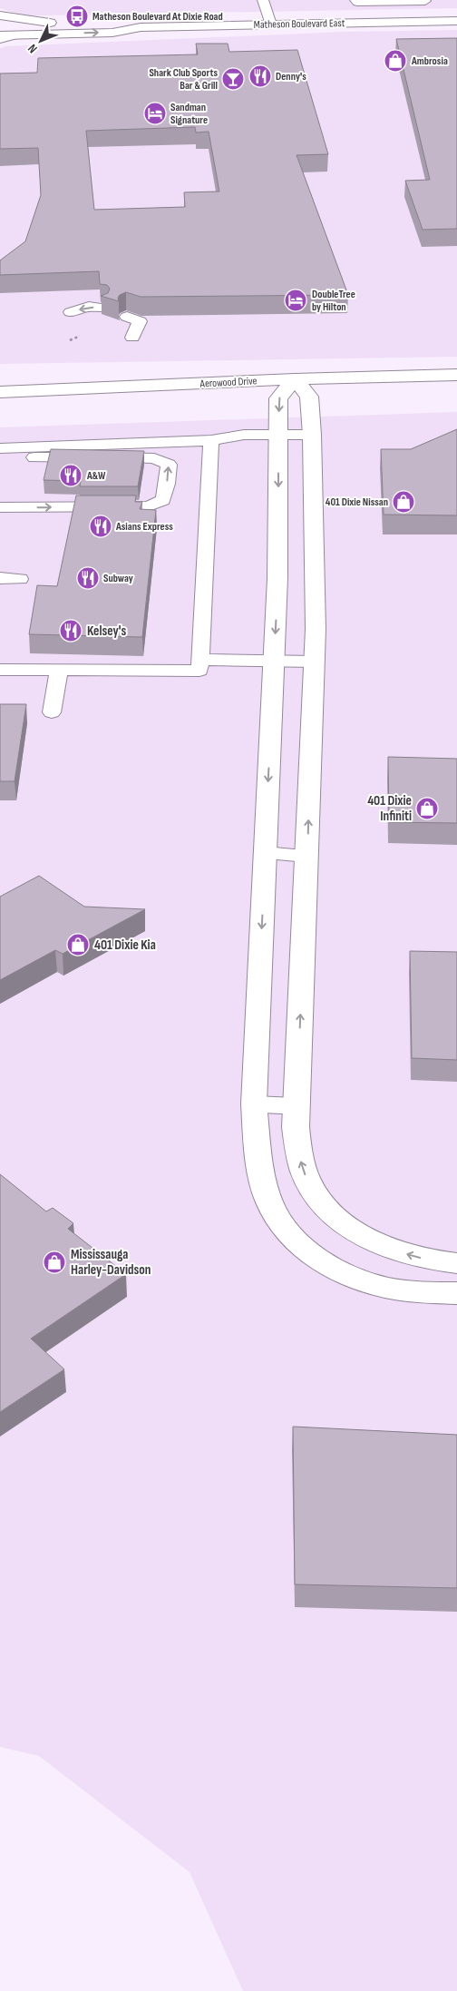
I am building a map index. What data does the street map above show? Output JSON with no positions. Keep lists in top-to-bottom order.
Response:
{
  "streets": {
    "street": ["Matheson Boulevard East", "Aerowood Drive"]
  },
  "places": {
    "bus stop": ["Matheson Boulevard At Dixie Road"],
    "shop": [
      "Ambrosia",
      "401 Dixie Nissan",
      "401 Dixie Infiniti",
      "401 Dixie Kia",
      "Mississauga Harley-Davidson"
    ],
    "restaurant": [
      "Denny's",
      "A&W",
      "Asians Express",
      "Subway",
      "Kelsey's"
    ],
    "bar": ["Shark Club Sports Bar & Grill"],
    "hotel": ["Sandman Signature", "DoubleTree by Hilton"]
  },
  "north": "bottom left"
}
